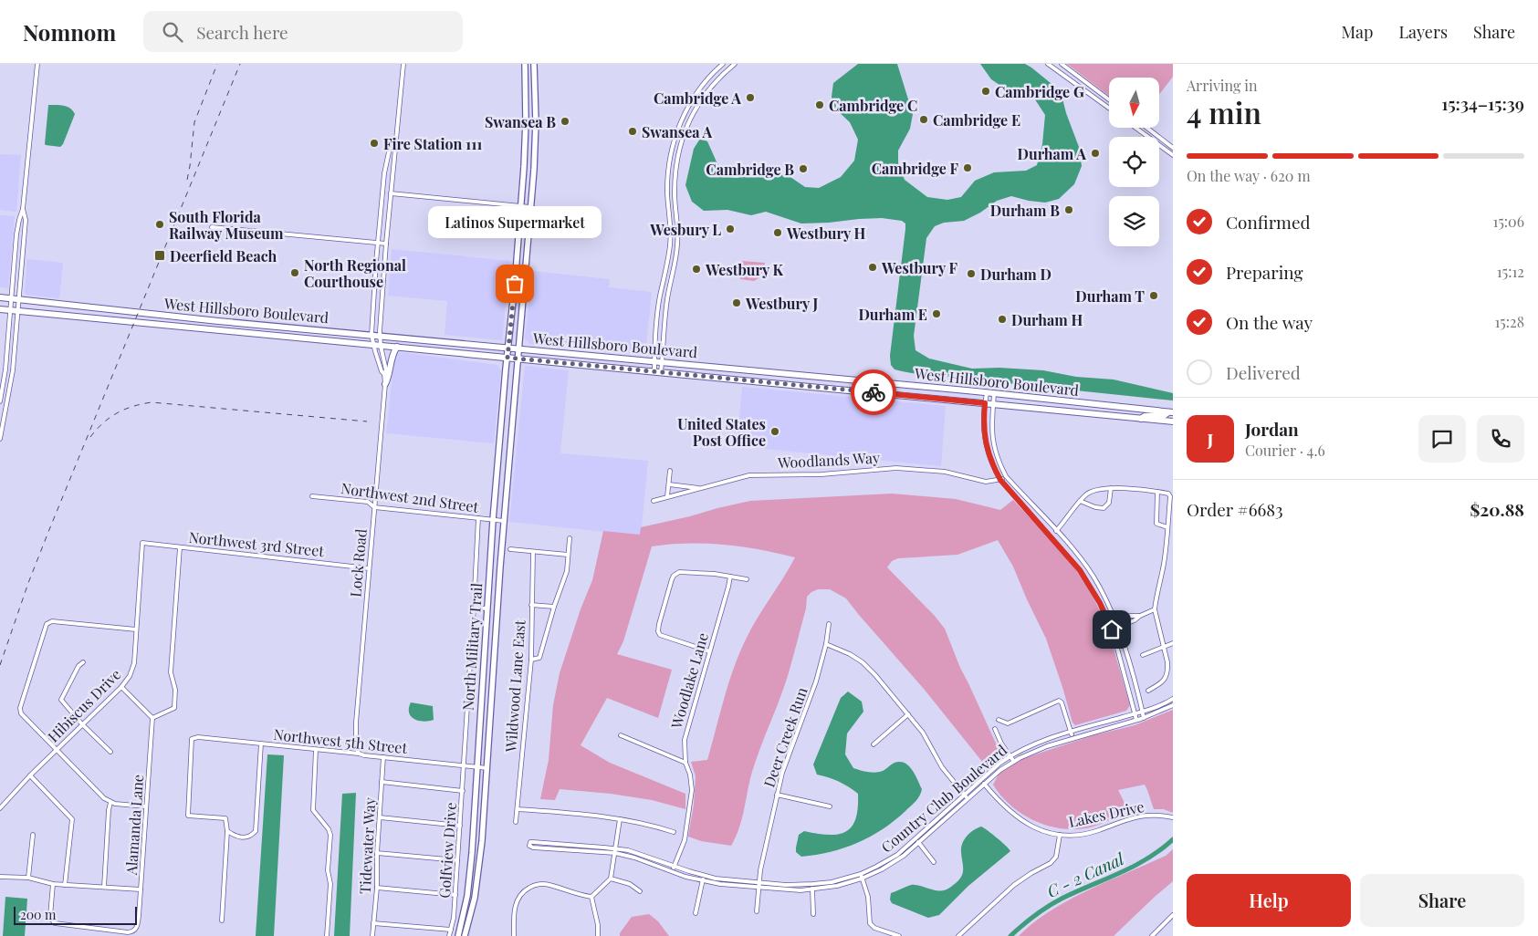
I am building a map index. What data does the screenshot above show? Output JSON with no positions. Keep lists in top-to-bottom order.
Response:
{
  "streets": {
    "main road": ["West Hillsboro Boulevard"],
    "street": [
      "Woodlands Way",
      "Northwest 2nd Street",
      "Northwest 3rd Street",
      "Lock Road",
      "North Military Trail",
      "Woodlake Lane",
      "Wildwood Lane East",
      "Hibiscus Drive",
      "Deer Creek Run",
      "Northwest 5th Street",
      "Country Club Boulevard",
      "Lakes Drive",
      "Alamanda Lane",
      "Tidewater Way",
      "Golfview Drive"
    ]
  },
  "crossings": [
    ["West Hillsboro Boulevard", "Lock Road"],
    ["West Hillsboro Boulevard", "North Military Trail"],
    ["Northwest 2nd Street", "Lock Road"],
    ["Northwest 2nd Street", "North Military Trail"],
    ["Northwest 3rd Street", "Lock Road"],
    ["Northwest 3rd Street", "Hibiscus Drive"],
    ["Lock Road", "Northwest 5th Street"],
    ["North Military Trail", "Northwest 5th Street"],
    ["North Military Trail", "Golfview Drive"],
    ["Woodlake Lane", "Country Club Boulevard"],
    ["Deer Creek Run", "Country Club Boulevard"],
    ["Northwest 5th Street", "Tidewater Way"],
    ["Northwest 5th Street", "Golfview Drive"],
    ["Country Club Boulevard", "Lakes Drive"]
  ],
  "water": ["C - 2 Canal"],
  "places": {
    "other": [
      "Cambridge G",
      "Cambridge A",
      "Cambridge C",
      "Cambridge E",
      "Swansea B",
      "Swansea A",
      "Fire Station 111",
      "Durham A",
      "Cambridge F",
      "Cambridge B",
      "Durham B",
      "South Florida Railway Museum",
      "Wesbury L",
      "Westbury H",
      "Westbury F",
      "Westbury K",
      "North Regional Courthouse",
      "Durham D",
      "Latinos Supermarket",
      "Durham T",
      "Westbury J",
      "Durham E",
      "Durham H",
      "United States Post Office"
    ],
    "transit": ["Deerfield Beach"]
  },
  "scale_bar": "200 m",
  "north": "bottom",
  "page": {
    "header": "Nomnom",
    "search": "Search here",
    "nav": ["Map", "Layers", "Share"],
    "heading": ["4 min", "Arriving in", "15:34–15:39"],
    "panel": [
      "Jordan",
      "Courier · 4.6",
      "Order #6683",
      "$20.88"
    ],
    "bar": "On the way · 620 m",
    "list": [
      ["Confirmed", "15:06"],
      ["Preparing", "15:12"],
      ["On the way", "15:28"],
      "Delivered"
    ],
    "bubble": "Latinos Supermarket",
    "round": "J",
    "buttons": ["Help", "Share"],
    "scale": "200 m"
  }
}
